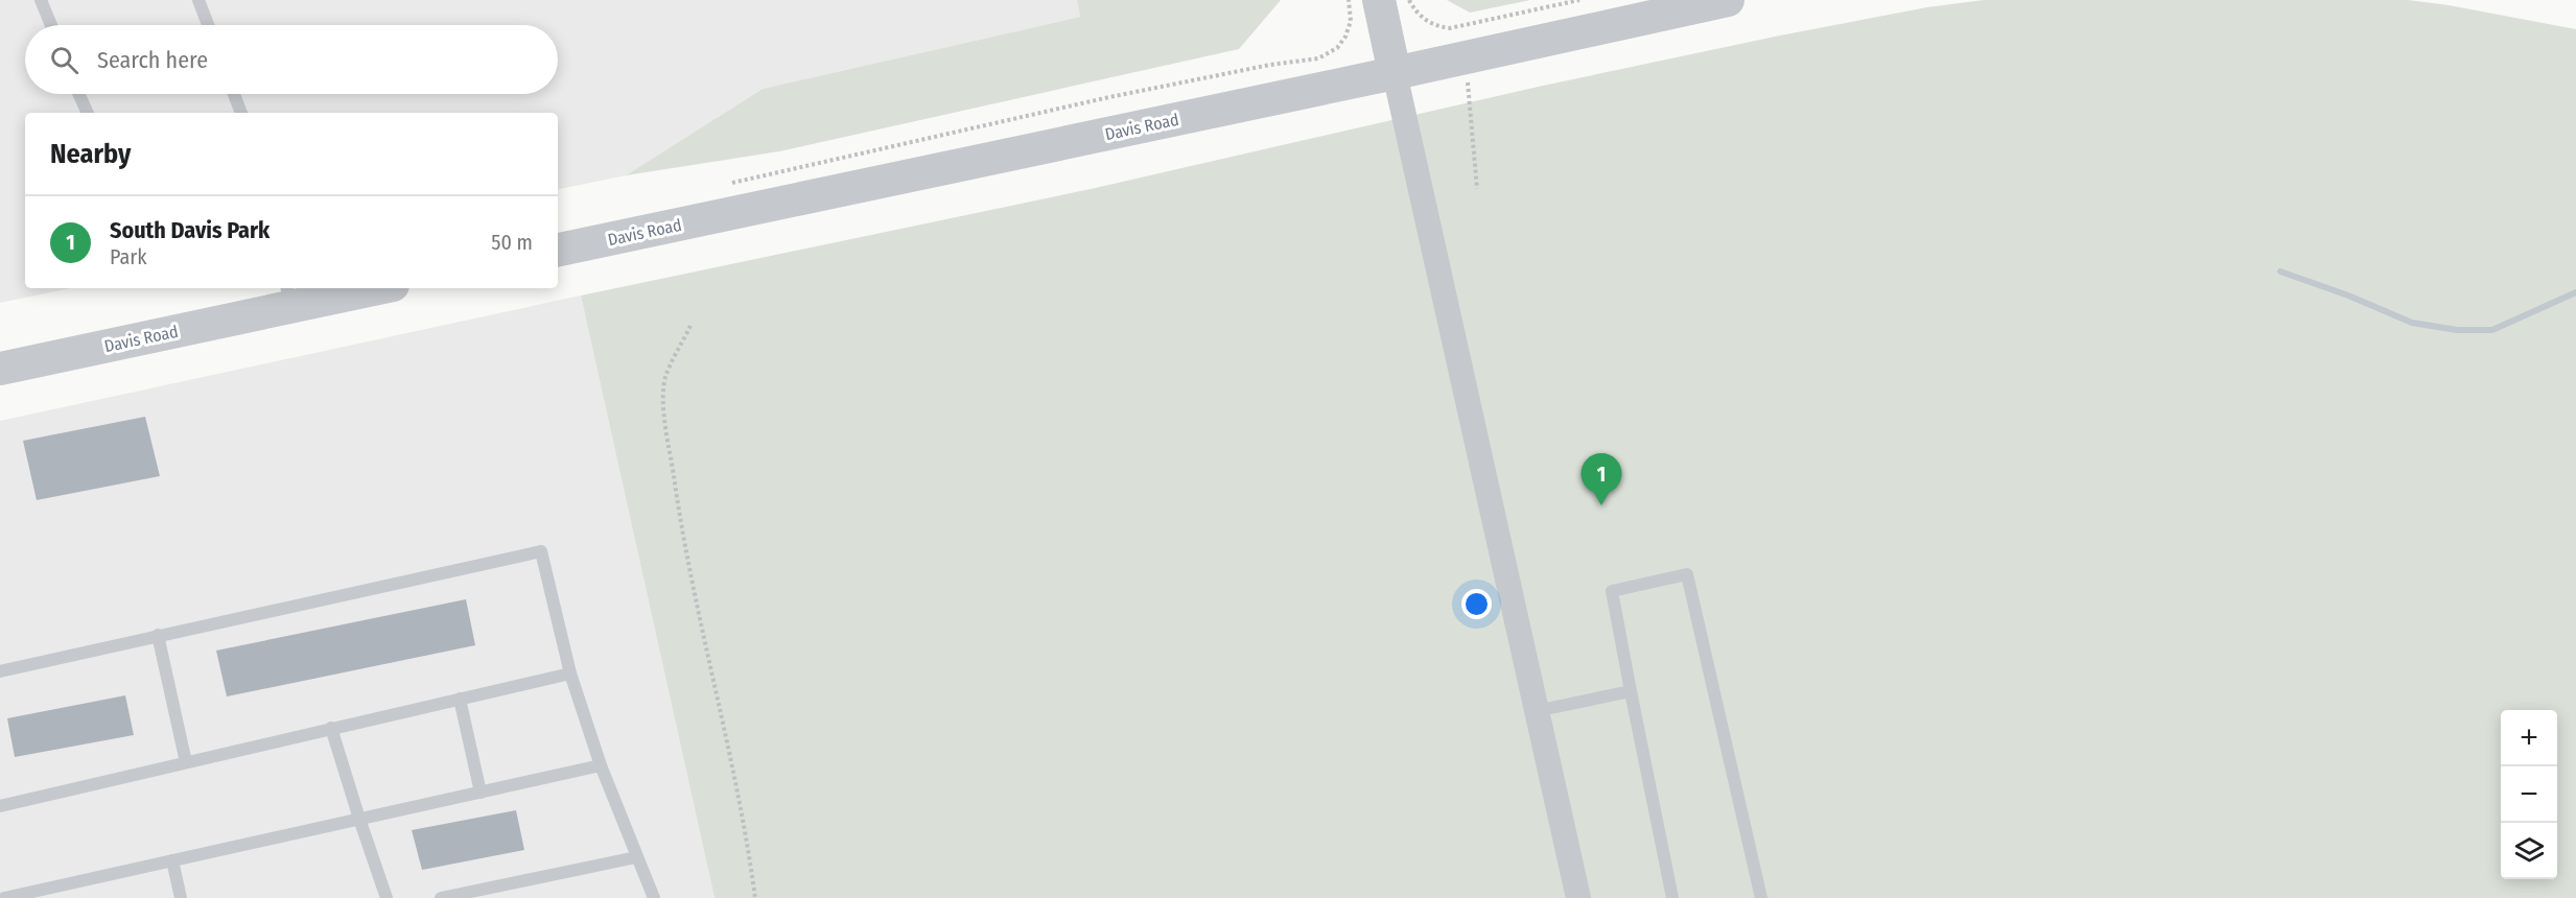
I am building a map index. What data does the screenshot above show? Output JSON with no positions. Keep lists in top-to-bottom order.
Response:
{
  "streets": {
    "street": ["Davis Road"]
  },
  "page": {
    "search": "Search here",
    "heading": "Nearby",
    "list": [
      {
        "mark": "1",
        "name": "South Davis Park",
        "note": "Park",
        "value": "50 m"
      }
    ],
    "pins": "1",
    "map_buttons": ["+", "−"]
  }
}
